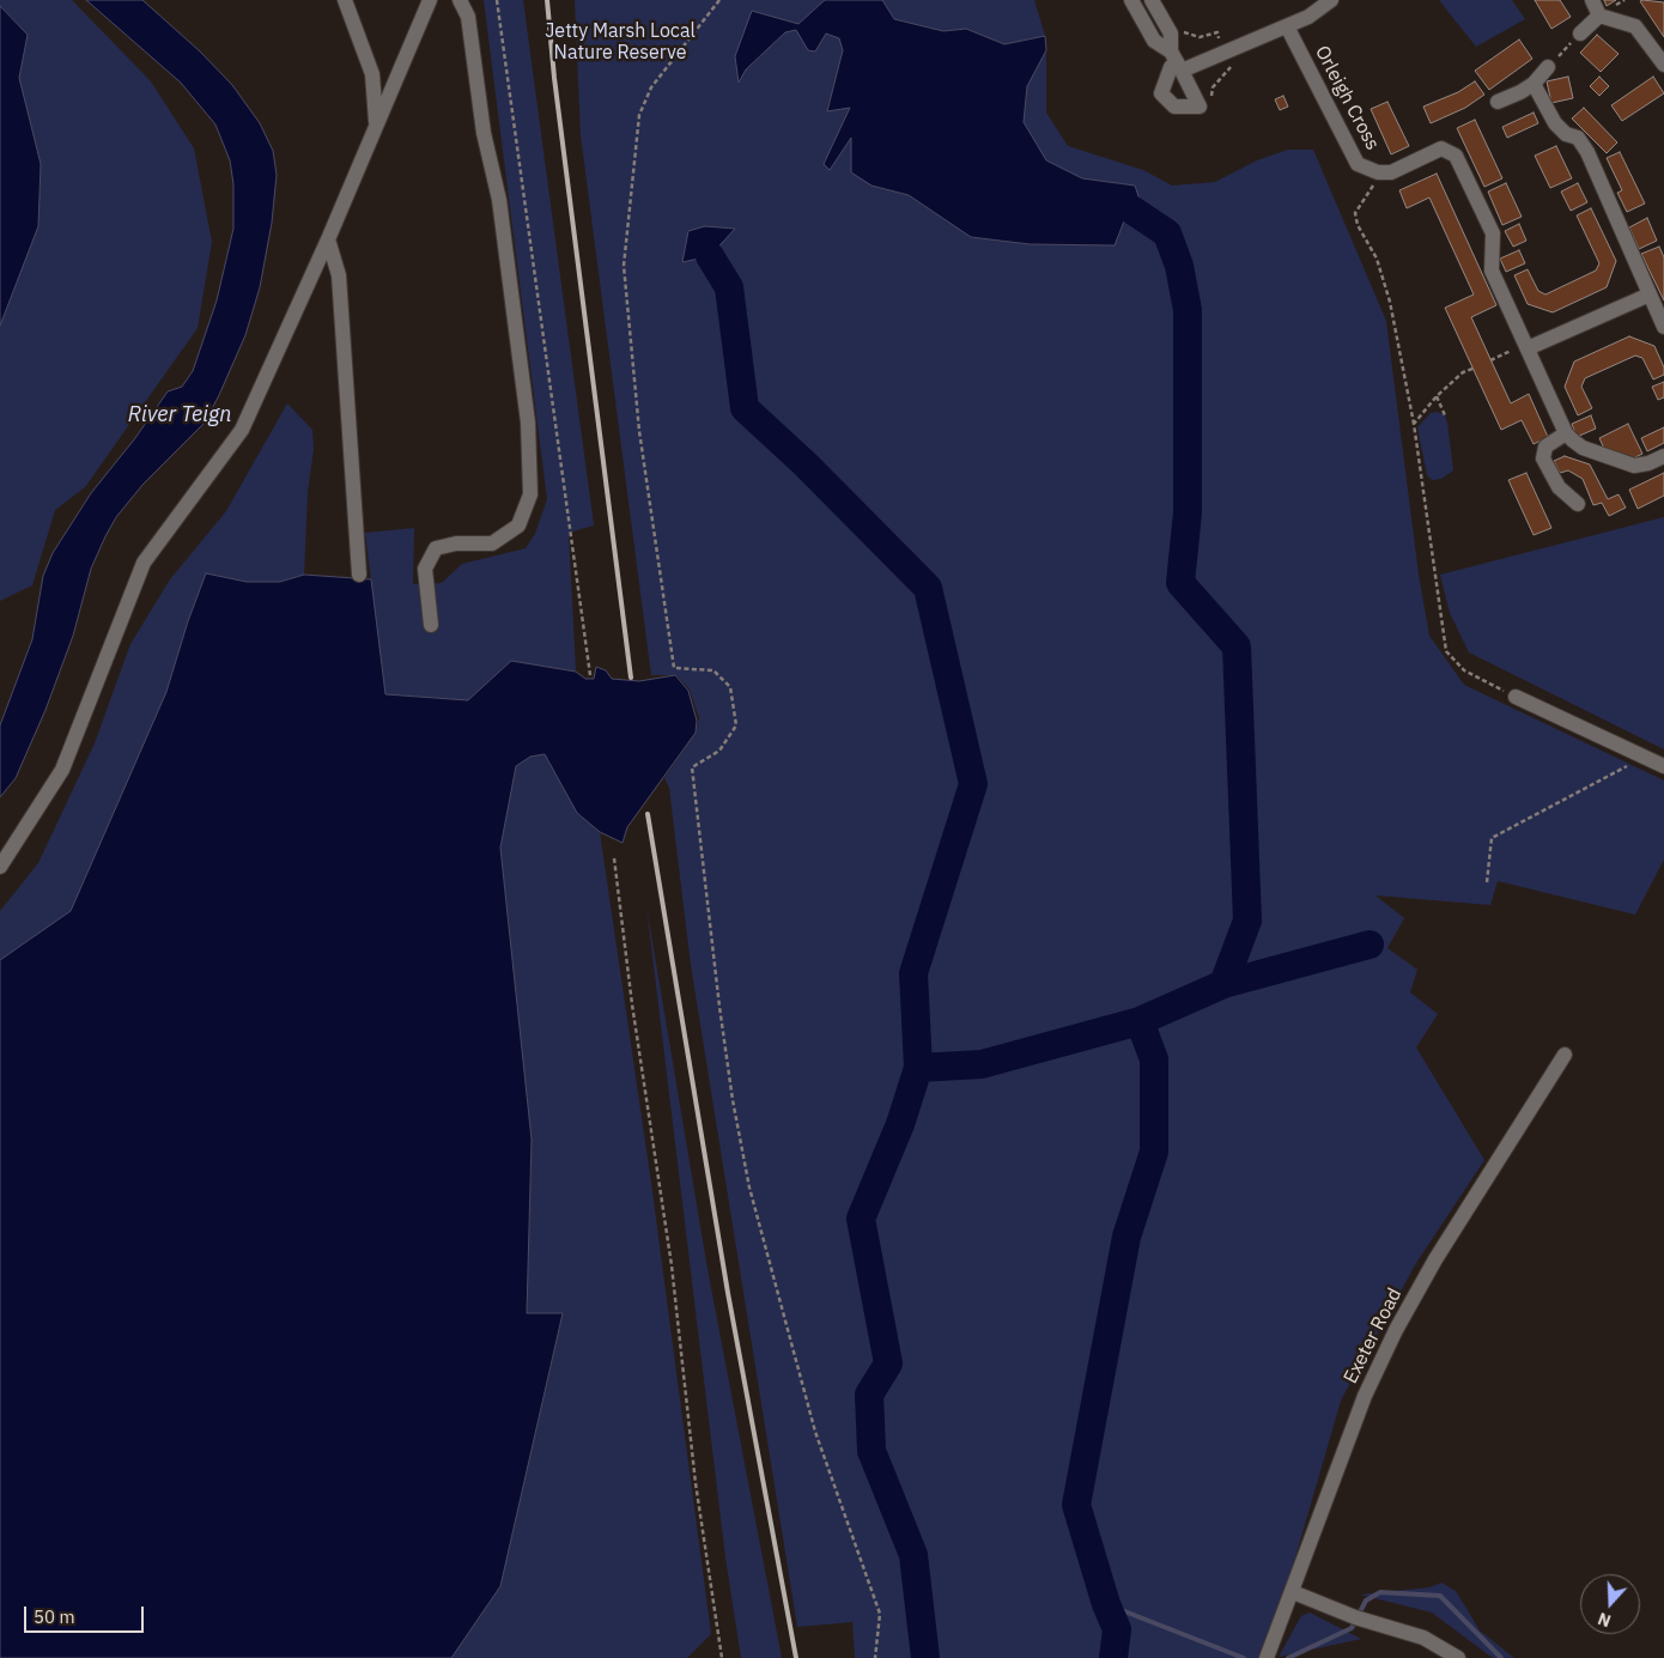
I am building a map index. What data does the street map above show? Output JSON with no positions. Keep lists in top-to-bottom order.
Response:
{
  "streets": {
    "street": ["Orleigh Cross", "Exeter Road"]
  },
  "water": ["River Teign"],
  "parks": ["Jetty Marsh Local Nature Reserve"],
  "scale_bar": "50 m",
  "north": "bottom"
}
